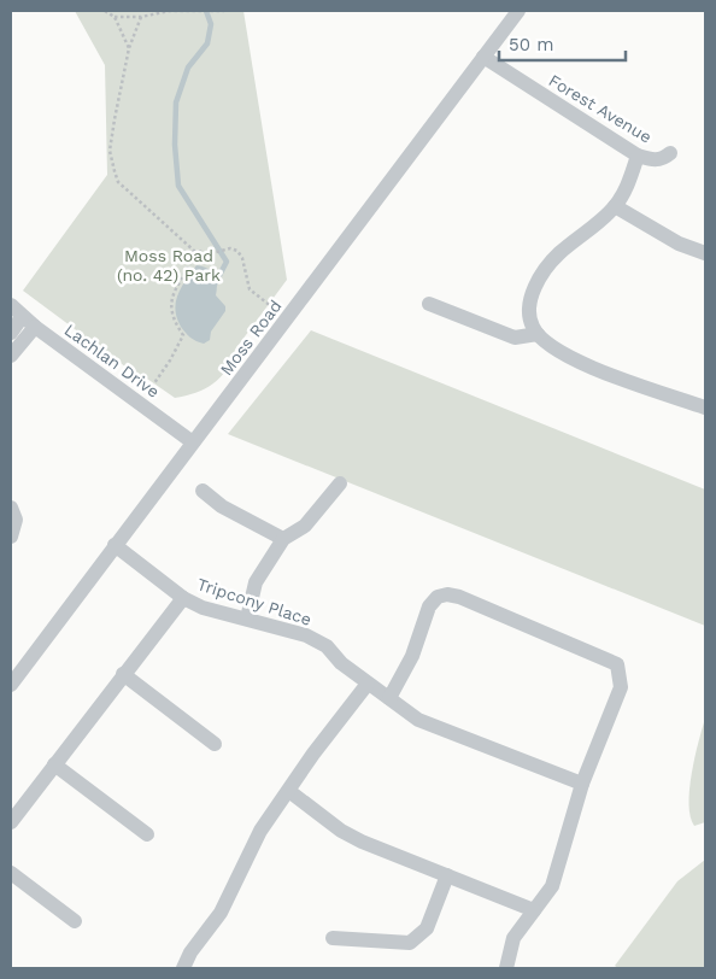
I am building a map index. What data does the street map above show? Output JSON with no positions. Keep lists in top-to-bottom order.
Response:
{
  "streets": {
    "street": [
      "Forest Avenue",
      "Moss Road",
      "Lachlan Drive",
      "Tripcony Place"
    ]
  },
  "crossings": [
    ["Forest Avenue", "Moss Road"],
    ["Moss Road", "Lachlan Drive"],
    ["Moss Road", "Tripcony Place"]
  ],
  "parks": ["Moss Road (no. 42) Park"],
  "scale_bar": "50 m"
}
